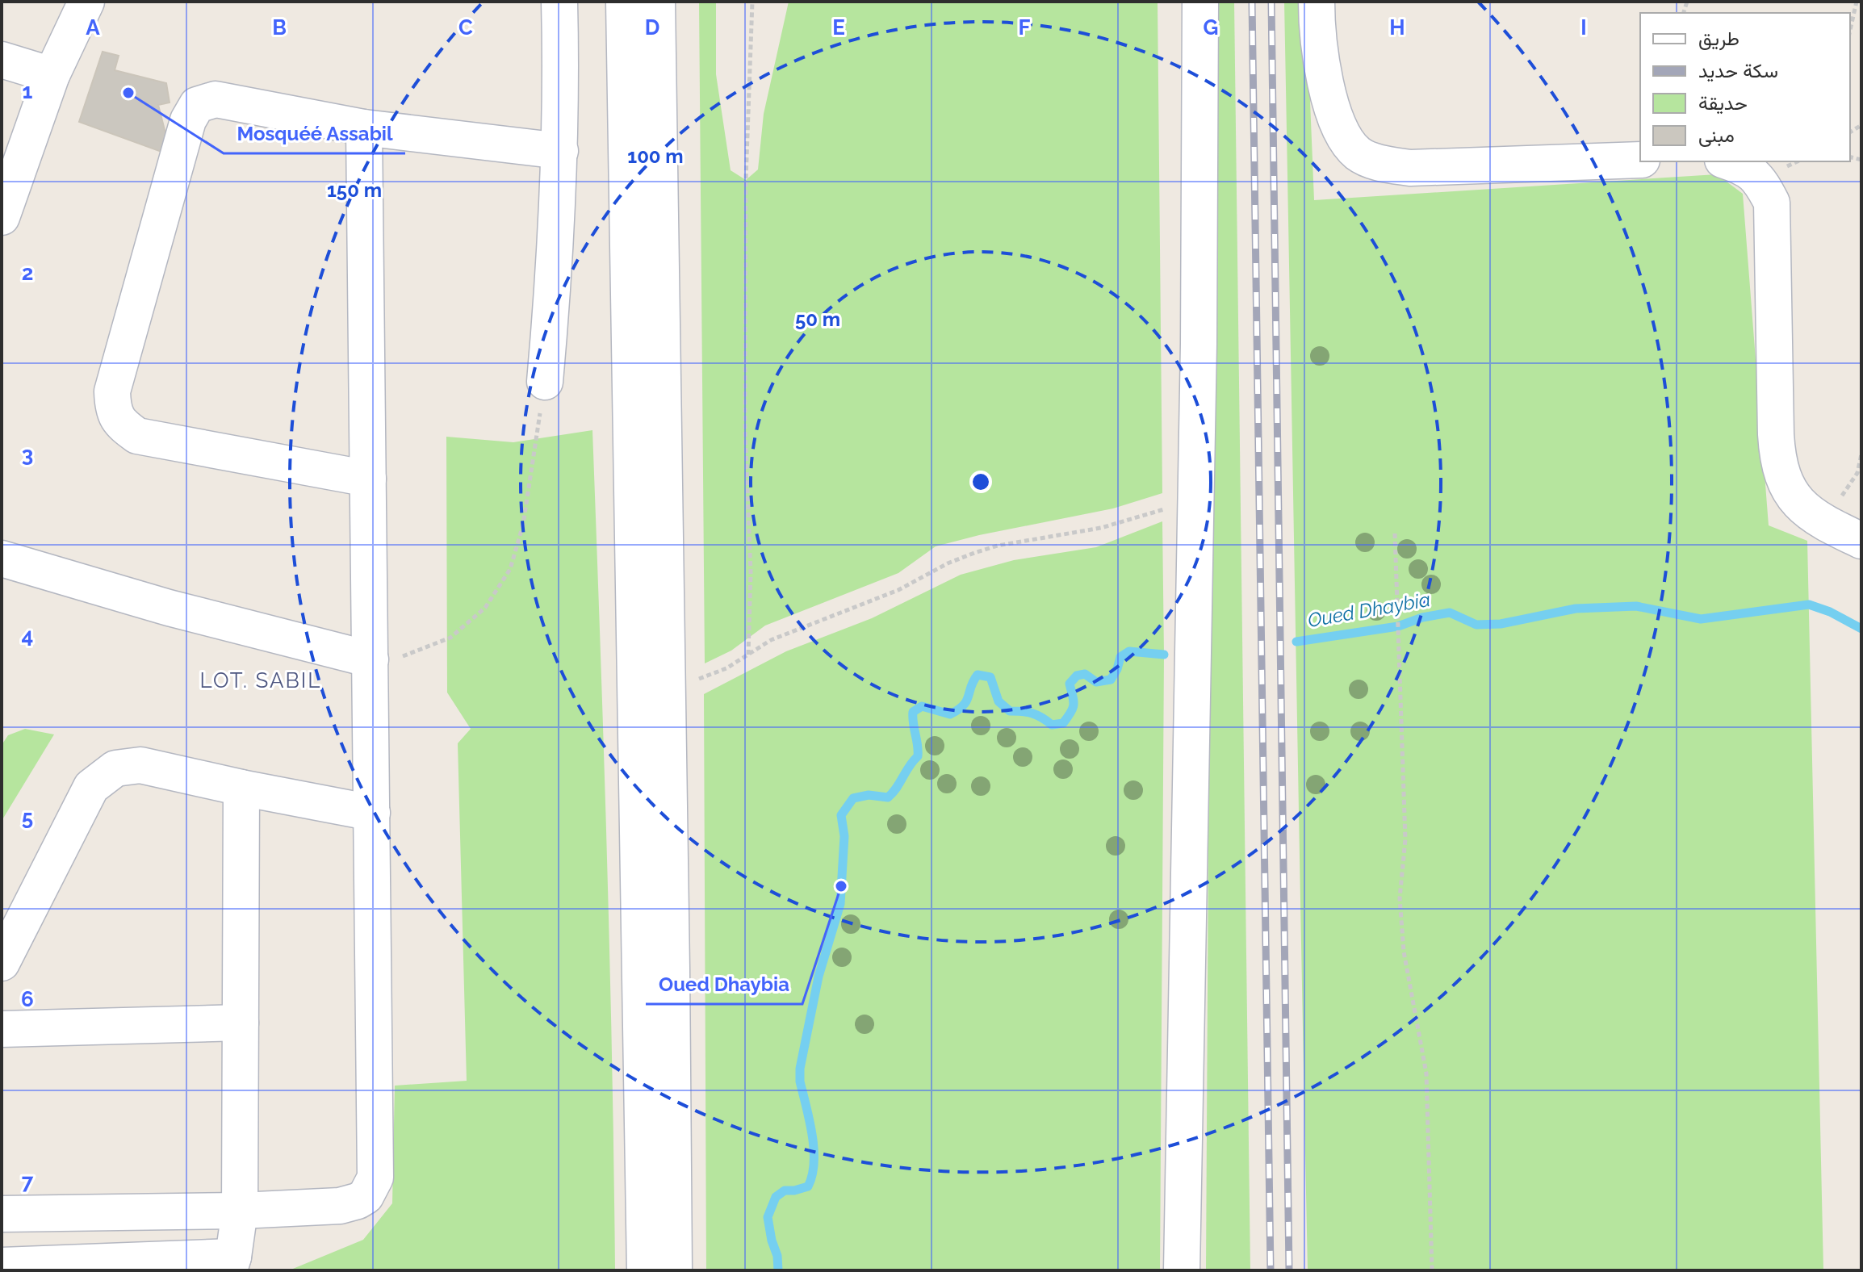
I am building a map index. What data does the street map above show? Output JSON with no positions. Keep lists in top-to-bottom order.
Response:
{
  "districts": ["LOT. SABIL"],
  "water": ["Oued Dhaybia"],
  "places": ["Mosquéé Assabil", "Oued Dhaybia"],
  "legend": [
    "طريق",
    "سكة حديد",
    "حديقة",
    "مبنى"
  ],
  "grid": {
    "columns": [
      "A",
      "B",
      "C",
      "D",
      "E",
      "F",
      "G",
      "H",
      "I"
    ],
    "rows": [
      "1",
      "2",
      "3",
      "4",
      "5",
      "6",
      "7"
    ]
  },
  "rings": ["100 m", "150 m", "50 m"]
}
